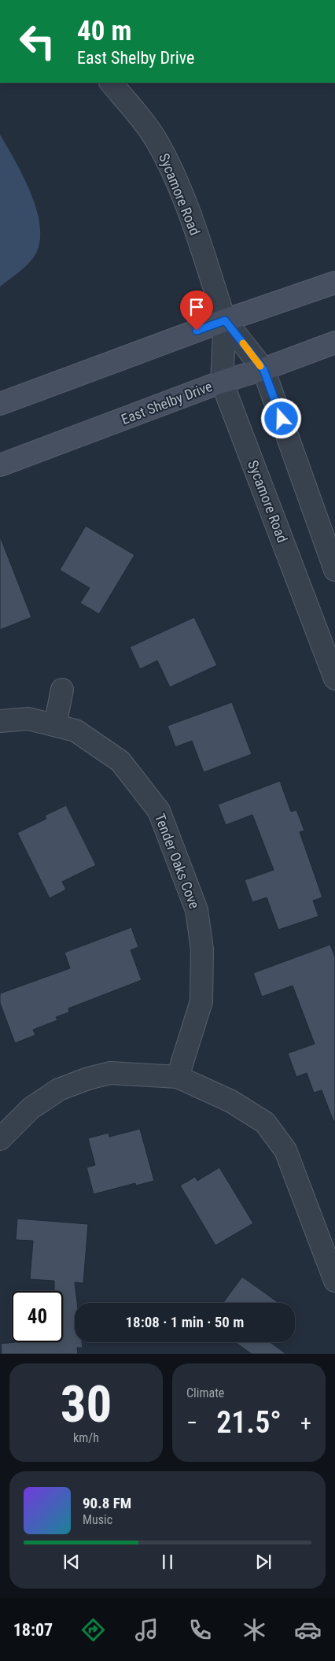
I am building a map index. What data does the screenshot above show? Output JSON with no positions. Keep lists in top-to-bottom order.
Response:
{
  "streets": {
    "main road": ["East Shelby Drive"],
    "street": ["Sycamore Road", "Tender Oaks Cove"]
  },
  "crossings": [
    ["Sycamore Road", "East Shelby Drive"]
  ],
  "page": {
    "turn": ["40 m", "East Shelby Drive"],
    "limit": "40",
    "trip": "18:08 · 1 min · 50 m",
    "tile": [
      ["30", "km/h"],
      "Climate"
    ],
    "heat": ["−", "21.5°", "+"],
    "song": ["90.8 FM", "Music"],
    "tabs": "18:07"
  }
}
